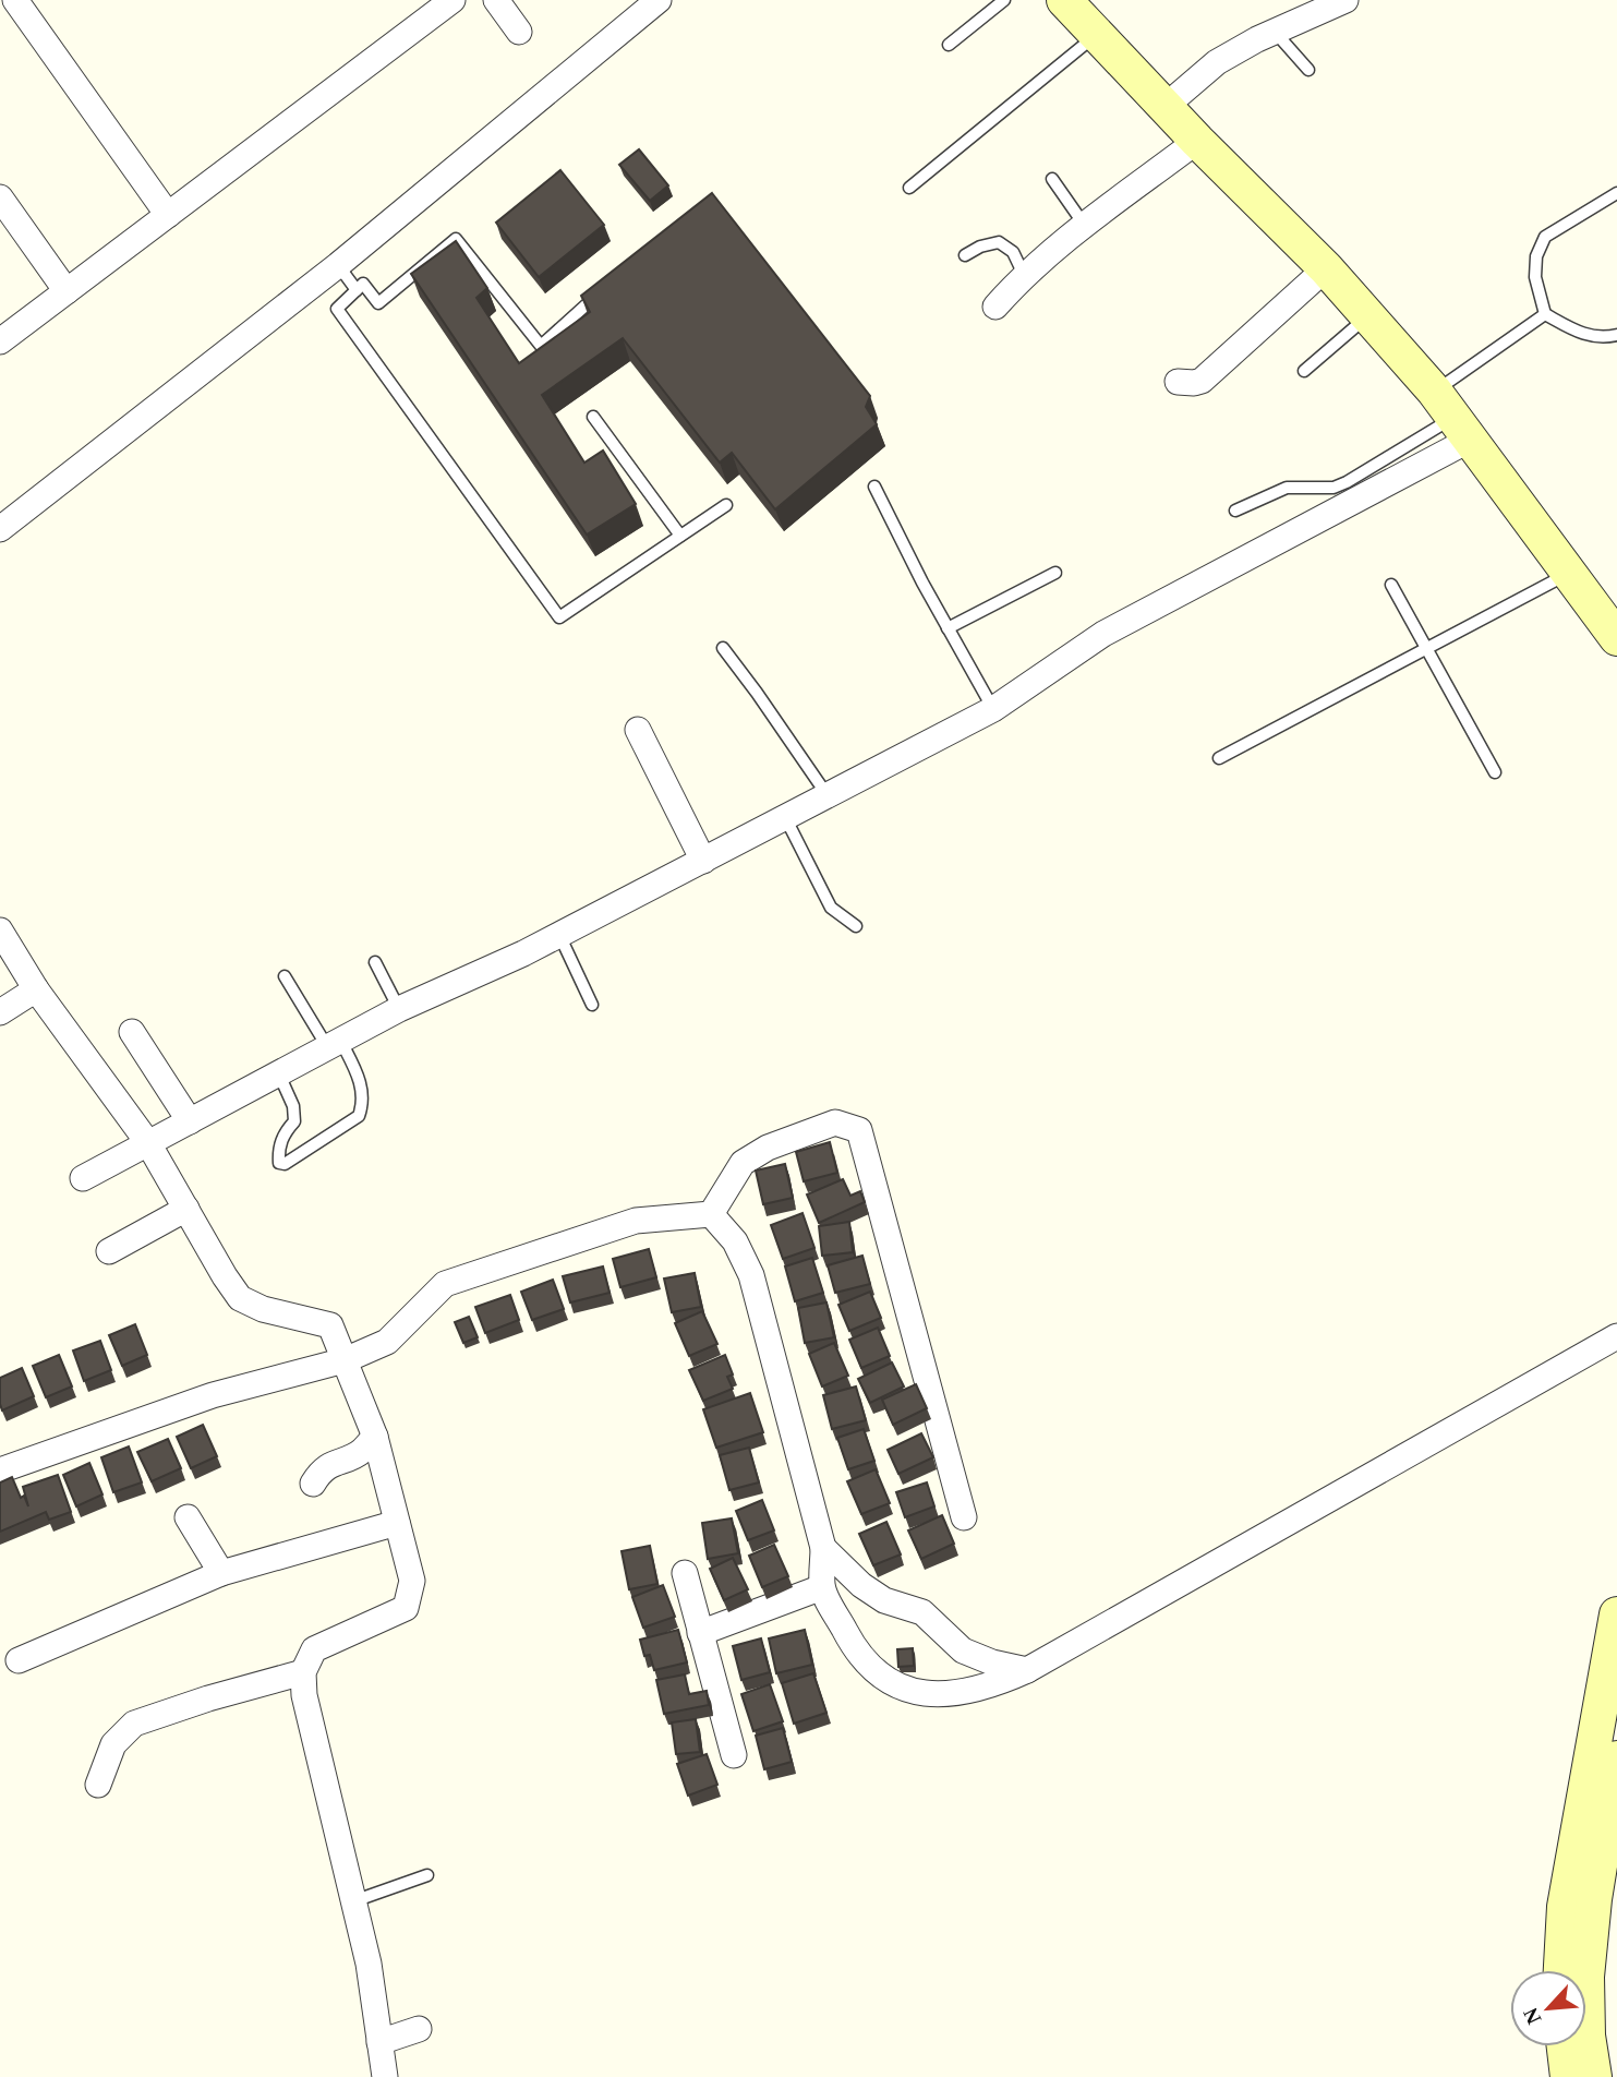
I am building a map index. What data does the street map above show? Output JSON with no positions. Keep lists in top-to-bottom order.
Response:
{
  "north": "bottom left"
}
